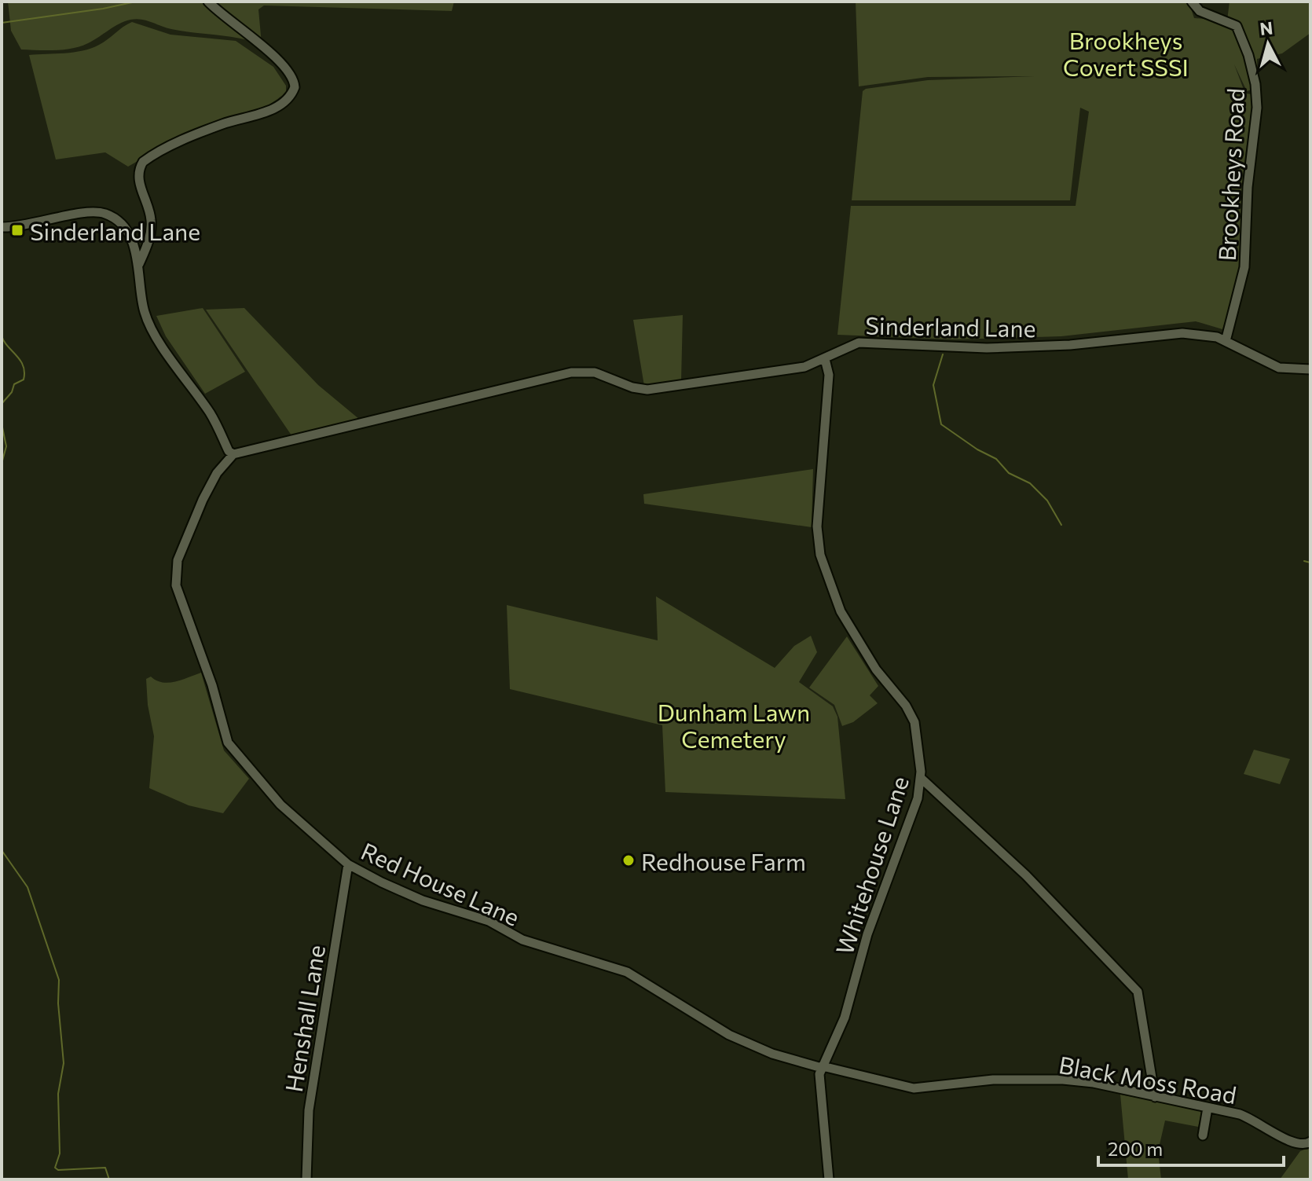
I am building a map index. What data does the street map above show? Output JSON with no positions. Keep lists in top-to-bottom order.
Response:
{
  "streets": {
    "street": [
      "Brookheys Road",
      "Sinderland Lane",
      "Whitehouse Lane",
      "Red House Lane",
      "Henshall Lane",
      "Black Moss Road"
    ]
  },
  "crossings": [
    ["Brookheys Road", "Sinderland Lane"],
    ["Sinderland Lane", "Whitehouse Lane"],
    ["Sinderland Lane", "Red House Lane"],
    ["Whitehouse Lane", "Red House Lane"],
    ["Whitehouse Lane", "Black Moss Road"],
    ["Red House Lane", "Henshall Lane"],
    ["Red House Lane", "Black Moss Road"]
  ],
  "parks": ["Brookheys Covert SSSI", "Dunham Lawn Cemetery"],
  "places": {
    "transit": ["Sinderland Lane"],
    "other": ["Redhouse Farm"]
  },
  "scale_bar": "200 m",
  "north": "top"
}
